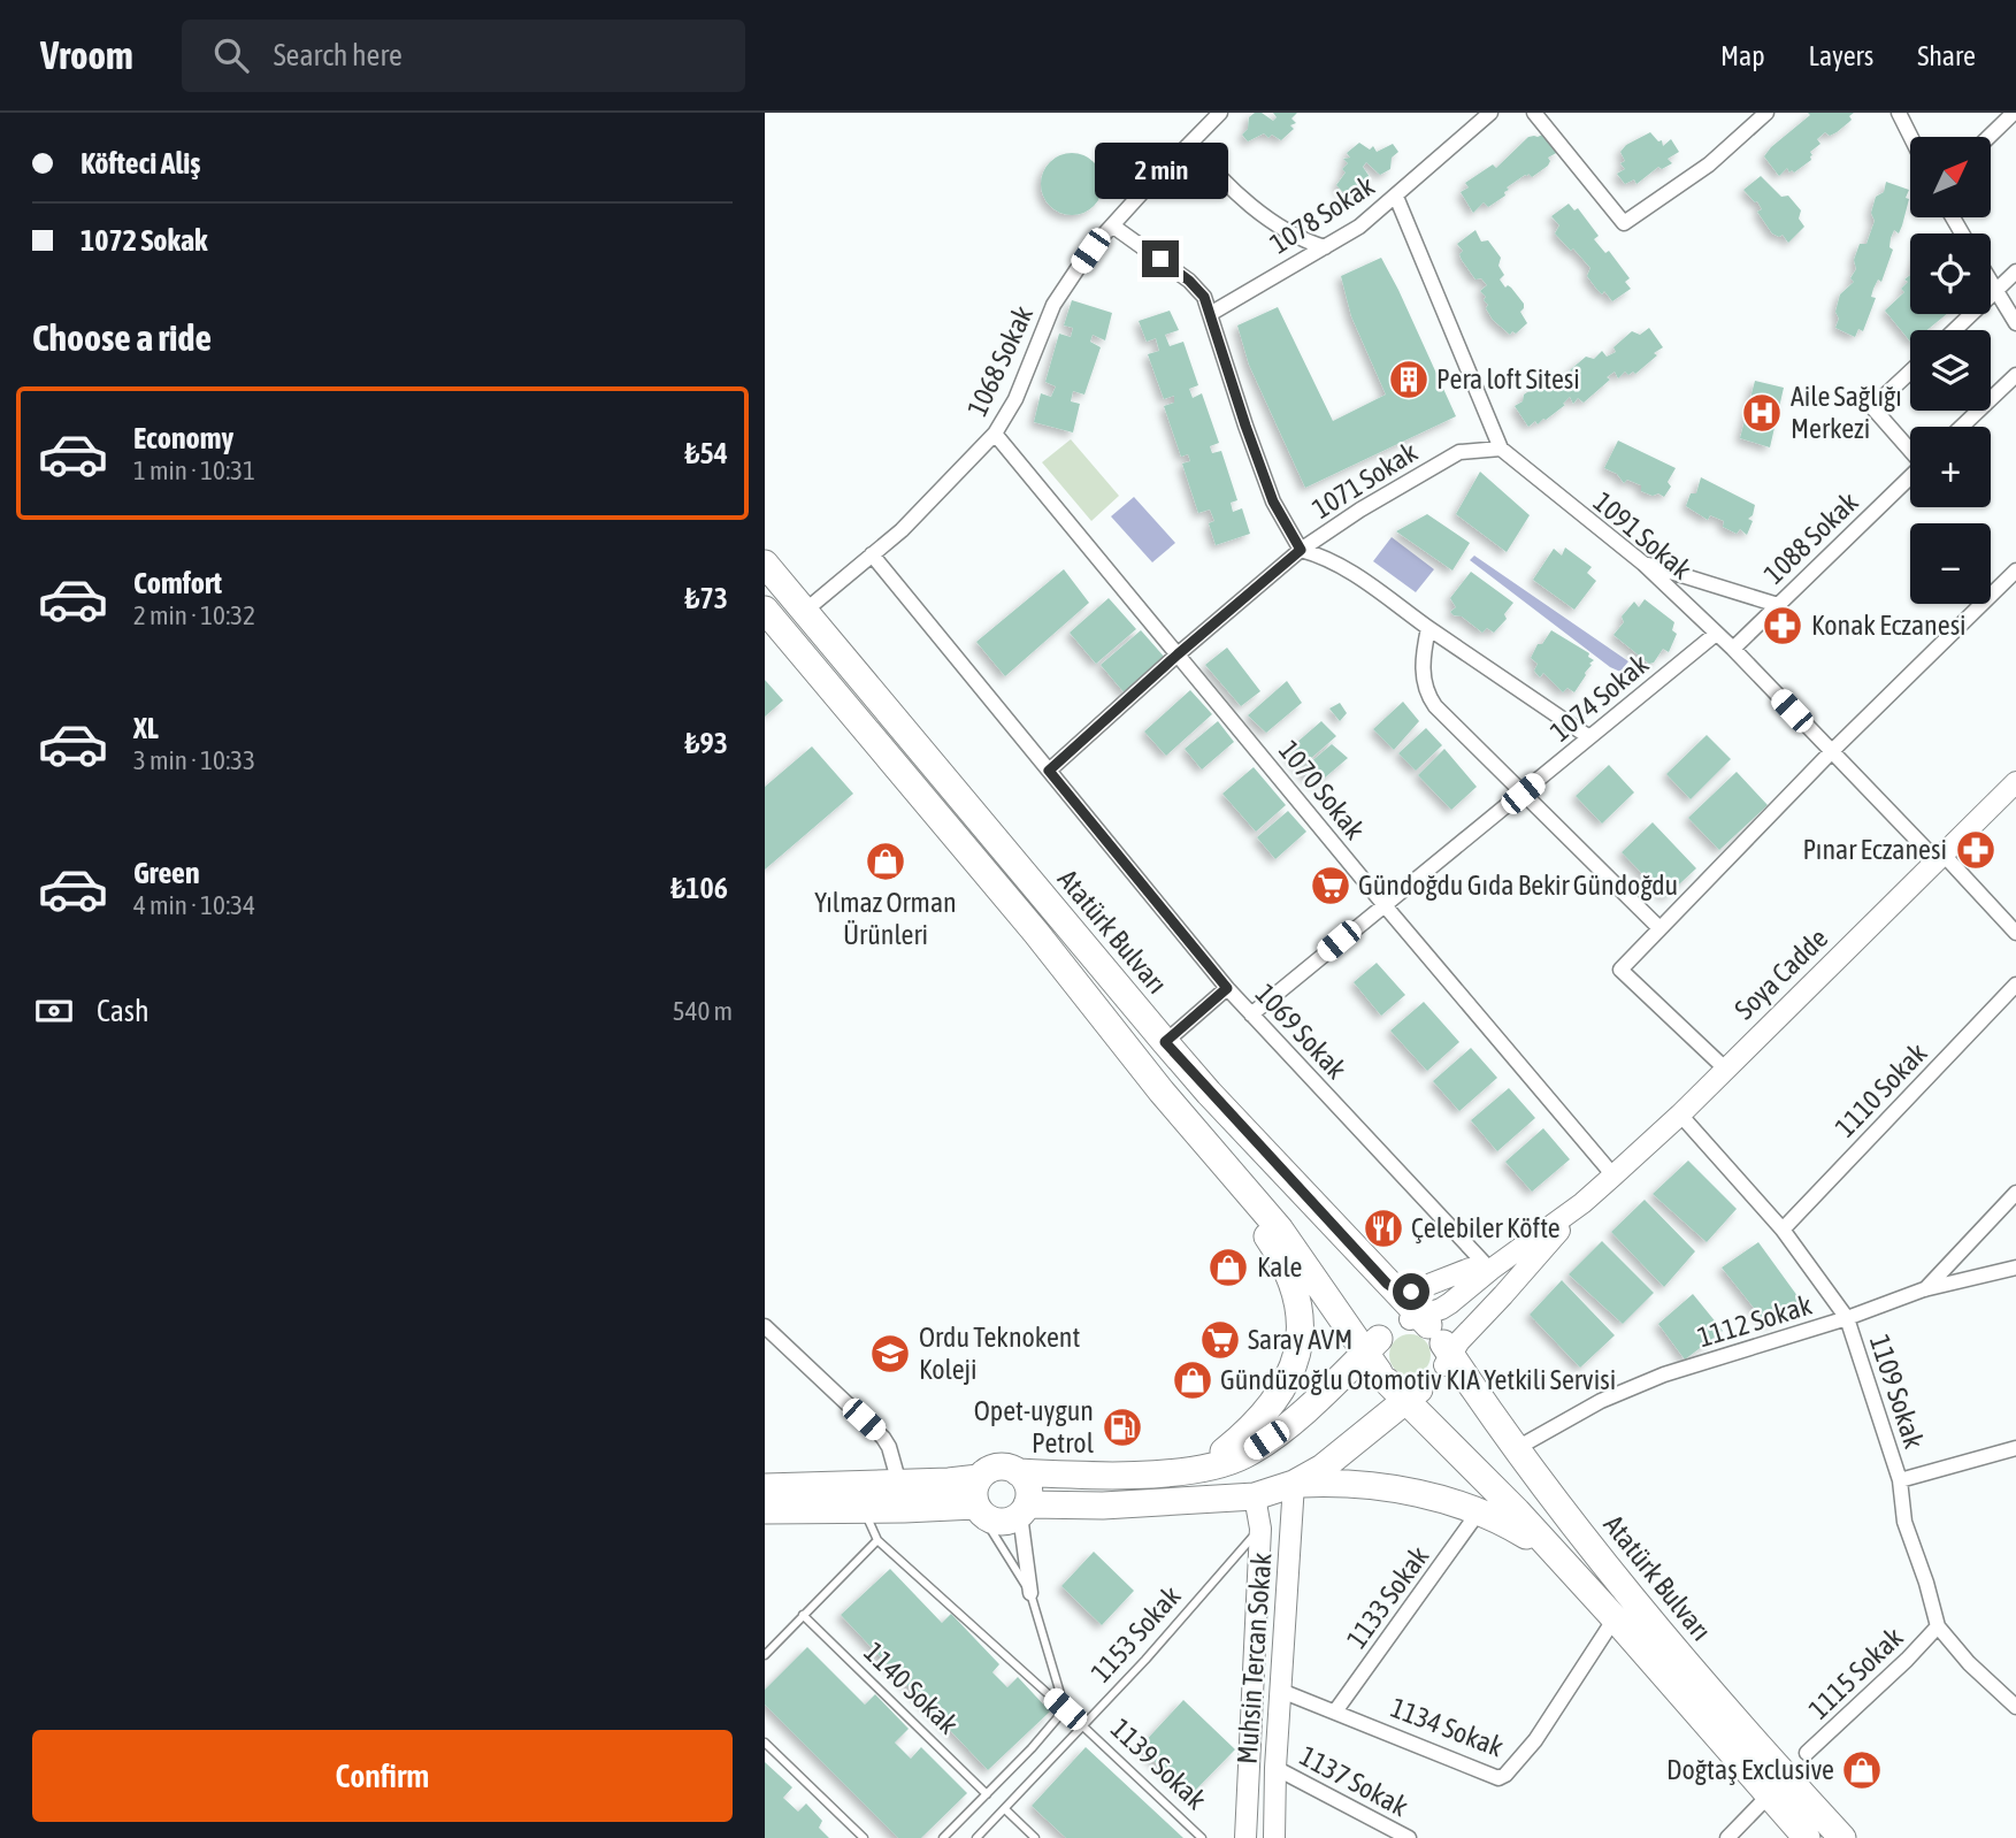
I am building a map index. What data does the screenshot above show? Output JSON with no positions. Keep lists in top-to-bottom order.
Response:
{
  "streets": {
    "highway": ["Atatürk Bulvarı"],
    "main road": ["Soya Cadde", "Muhsin Tercan Sokak"],
    "street": [
      "1078 Sokak",
      "1068 Sokak",
      "1071 Sokak",
      "1091 Sokak",
      "1088 Sokak",
      "1074 Sokak",
      "1070 Sokak",
      "1069 Sokak",
      "1110 Sokak",
      "1112 Sokak",
      "1109 Sokak",
      "1133 Sokak",
      "1115 Sokak",
      "1134 Sokak",
      "1139 Sokak",
      "1137 Sokak"
    ],
    "lane": ["1153 Sokak", "1140 Sokak"]
  },
  "crossings": [
    ["1078 Sokak", "1091 Sokak"],
    ["1068 Sokak", "1070 Sokak"],
    ["1068 Sokak", "Atatürk Bulvarı"],
    ["1068 Sokak", "1069 Sokak"],
    ["1071 Sokak", "1091 Sokak"],
    ["1071 Sokak", "1070 Sokak"],
    ["1071 Sokak", "1069 Sokak"],
    ["1091 Sokak", "1088 Sokak"],
    ["1091 Sokak", "1074 Sokak"],
    ["1091 Sokak", "Soya Cadde"],
    ["1074 Sokak", "1070 Sokak"],
    ["1074 Sokak", "1069 Sokak"],
    ["1070 Sokak", "Soya Cadde"],
    ["Atatürk Bulvarı", "Soya Cadde"],
    ["Atatürk Bulvarı", "1112 Sokak"],
    ["Atatürk Bulvarı", "1134 Sokak"],
    ["Soya Cadde", "1069 Sokak"],
    ["Soya Cadde", "1109 Sokak"],
    ["1110 Sokak", "1109 Sokak"],
    ["1112 Sokak", "1109 Sokak"],
    ["1109 Sokak", "1115 Sokak"],
    ["1133 Sokak", "1134 Sokak"],
    ["1153 Sokak", "Muhsin Tercan Sokak"],
    ["1153 Sokak", "1139 Sokak"],
    ["Muhsin Tercan Sokak", "1134 Sokak"],
    ["Muhsin Tercan Sokak", "1137 Sokak"]
  ],
  "places": {
    "building": ["Pera loft Sitesi"],
    "hospital": ["Aile Sağlığı Merkezi"],
    "pharmacy": ["Konak Eczanesi", "Pınar Eczanesi"],
    "shop": [
      "Yılmaz Orman Ürünleri",
      "Kale",
      "Gündüzoğlu Otomotiv KIA Yetkili Servisi",
      "Doğtaş Exclusive"
    ],
    "supermarket": ["Gündoğdu Gıda Bekir Gündoğdu", "Saray AVM"],
    "restaurant": ["Çelebiler Köfte"],
    "school or university": ["Ordu Teknokent Koleji"],
    "fuel station": ["Opet-uygun Petrol"]
  },
  "north": "top right",
  "page": {
    "header": "Vroom",
    "search": "Search here",
    "nav": ["Map", "Layers", "Share"],
    "banner": ["Köfteci Aliş", "1072 Sokak"],
    "map_buttons": ["+", "−"],
    "bubble": "2 min",
    "heading": "Choose a ride",
    "list": [
      {
        "name": "Economy",
        "note": "1 min · 10:31",
        "value": "₺54"
      },
      {
        "name": "Comfort",
        "note": "2 min · 10:32",
        "value": "₺73"
      },
      {
        "name": "XL",
        "note": "3 min · 10:33",
        "value": "₺93"
      },
      {
        "name": "Green",
        "note": "4 min · 10:34",
        "value": "₺106"
      }
    ],
    "pay": ["Cash", "540 m"],
    "buttons": "Confirm"
  }
}
